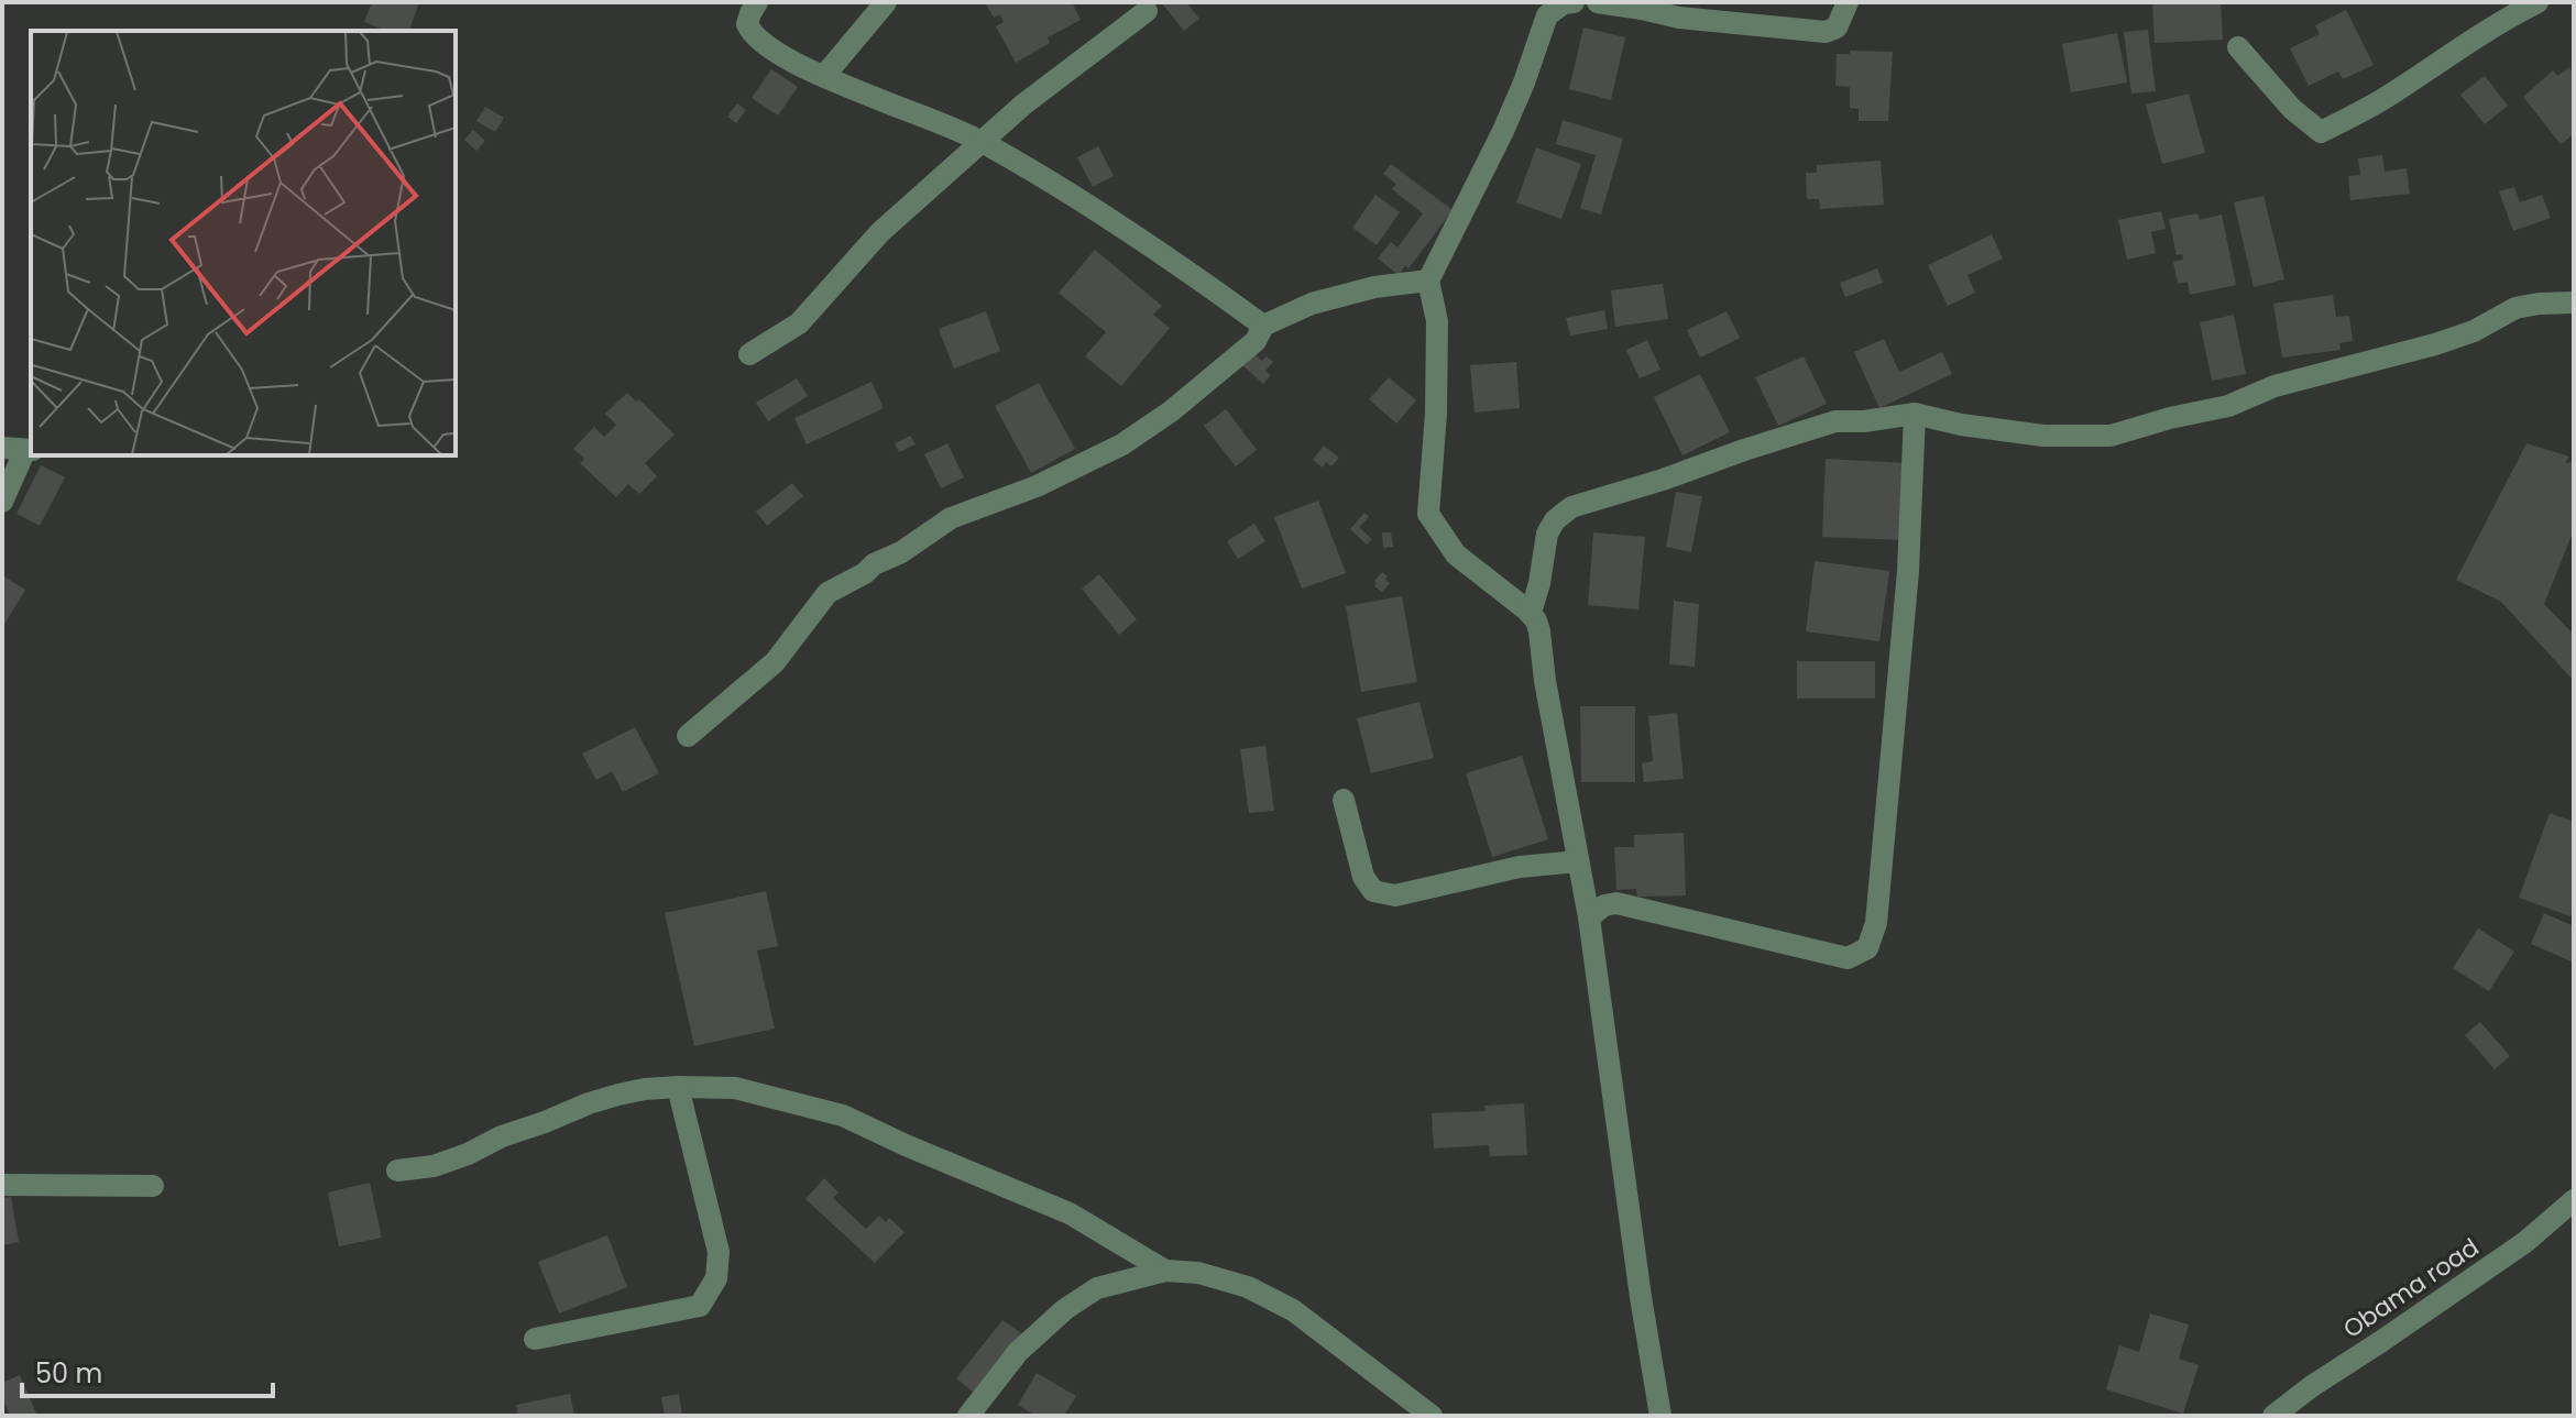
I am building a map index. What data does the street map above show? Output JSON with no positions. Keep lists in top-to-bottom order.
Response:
{
  "streets": {
    "street": ["Obama road"]
  },
  "scale_bar": "50 m"
}
